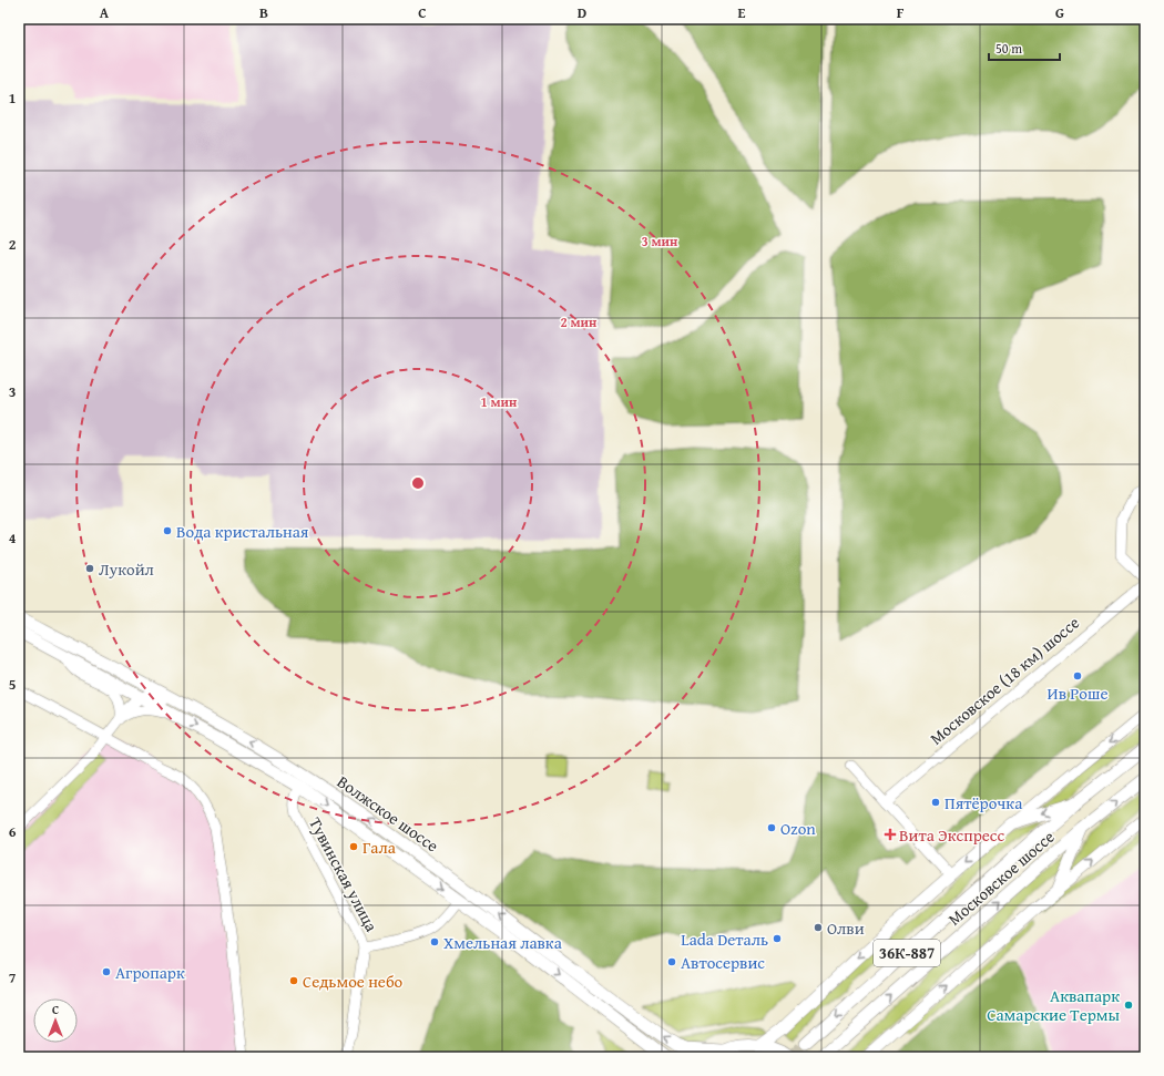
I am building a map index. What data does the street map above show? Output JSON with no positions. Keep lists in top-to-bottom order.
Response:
{
  "streets": {
    "main road": ["Волжское шоссе", "Московское шоссе", "36К-887"],
    "street": ["Московское (18 км) шоссе", "Тувинская улица"]
  },
  "crossings": [
    ["Волжское шоссе", "Тувинская улица"]
  ],
  "places": {
    "other": [
      "Вода кристальная",
      "Лукойл",
      "Ив Роше",
      "Пятёрочка",
      "Ozon",
      "Гала",
      "Олви",
      "Lada Dеталь",
      "Хмельная лавка",
      "Автосервис",
      "Агропарк",
      "Седьмое небо",
      "Аквапарк Самарские Термы"
    ],
    "health": ["Вита Экспресс"]
  },
  "scale_bar": "50 m",
  "north": "top",
  "grid": {
    "columns": [
      "A",
      "B",
      "C",
      "D",
      "E",
      "F",
      "G"
    ],
    "rows": [
      "1",
      "2",
      "3",
      "4",
      "5",
      "6",
      "7"
    ]
  },
  "rings": ["3 мин", "2 мин", "1 мин"]
}
